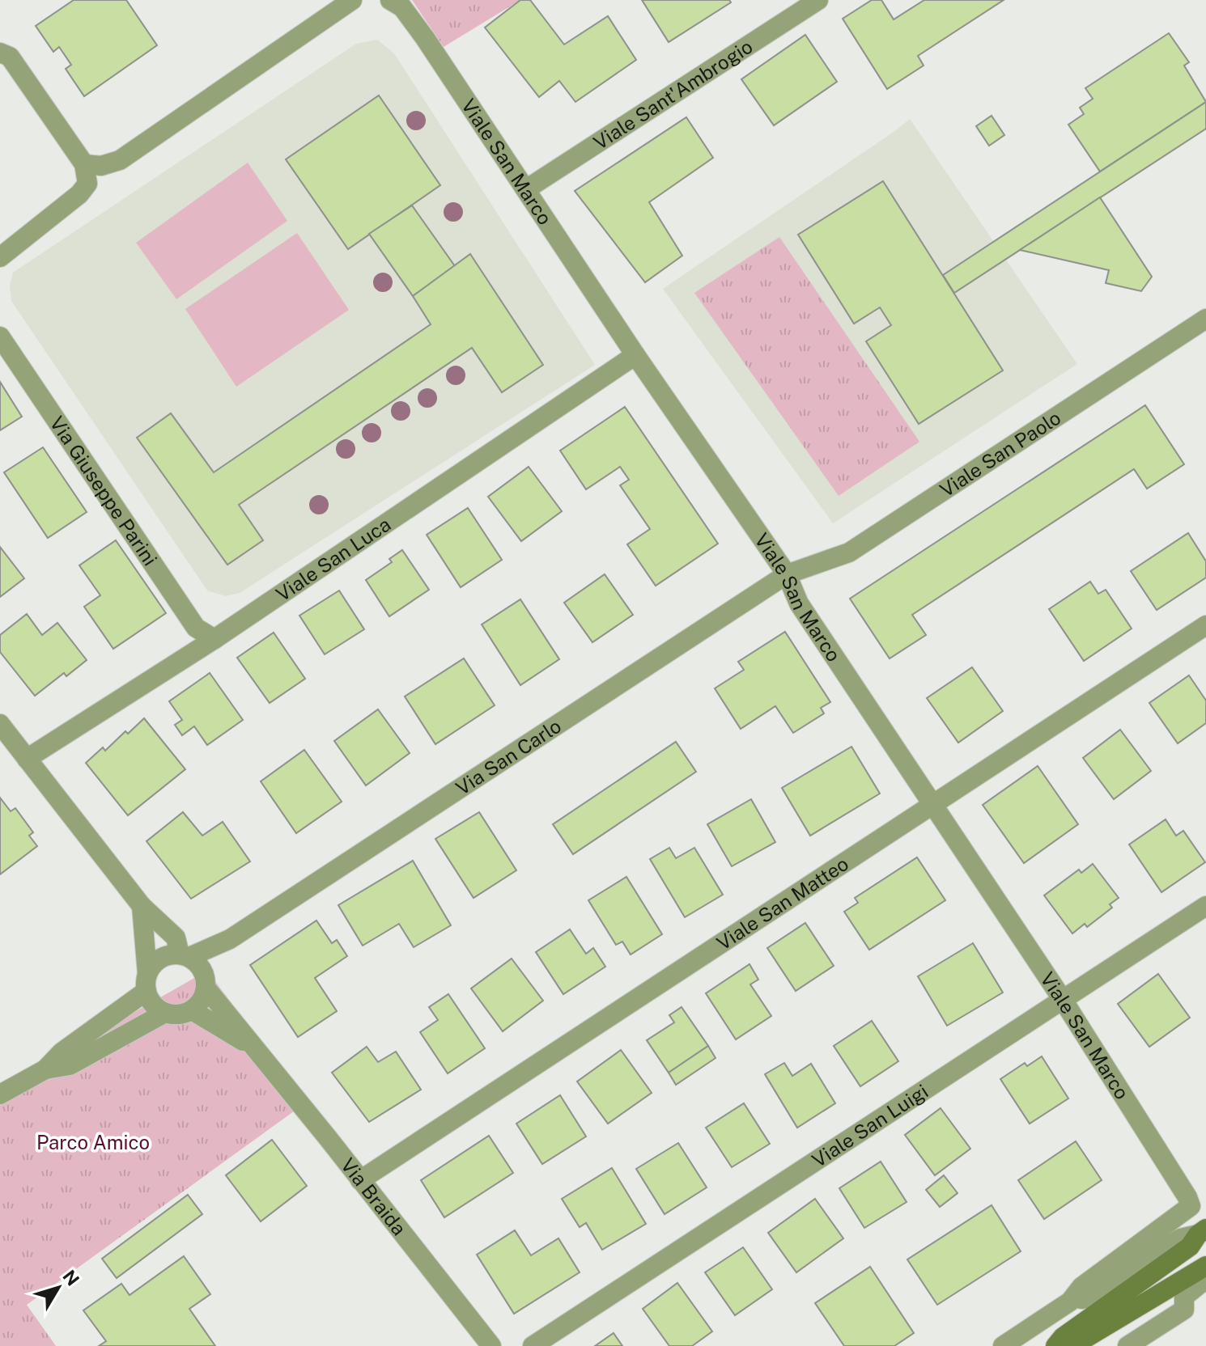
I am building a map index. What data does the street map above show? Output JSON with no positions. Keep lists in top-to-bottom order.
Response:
{
  "streets": {
    "street": [
      "Viale Sant'Ambrogio",
      "Viale San Marco",
      "Viale San Paolo",
      "Via Giuseppe Parini",
      "Viale San Luca",
      "Via San Carlo",
      "Viale San Matteo",
      "Viale San Luigi",
      "Via Braida"
    ]
  },
  "crossings": [
    ["Viale Sant'Ambrogio", "Viale San Marco"],
    ["Viale San Marco", "Viale San Paolo"],
    ["Viale San Marco", "Viale San Luca"],
    ["Viale San Marco", "Via San Carlo"],
    ["Viale San Marco", "Viale San Matteo"],
    ["Viale San Marco", "Viale San Luigi"],
    ["Viale San Paolo", "Via San Carlo"],
    ["Via Giuseppe Parini", "Viale San Luca"],
    ["Via San Carlo", "Via Braida"],
    ["Viale San Matteo", "Via Braida"]
  ],
  "parks": ["Parco Amico"],
  "north": "top right"
}
